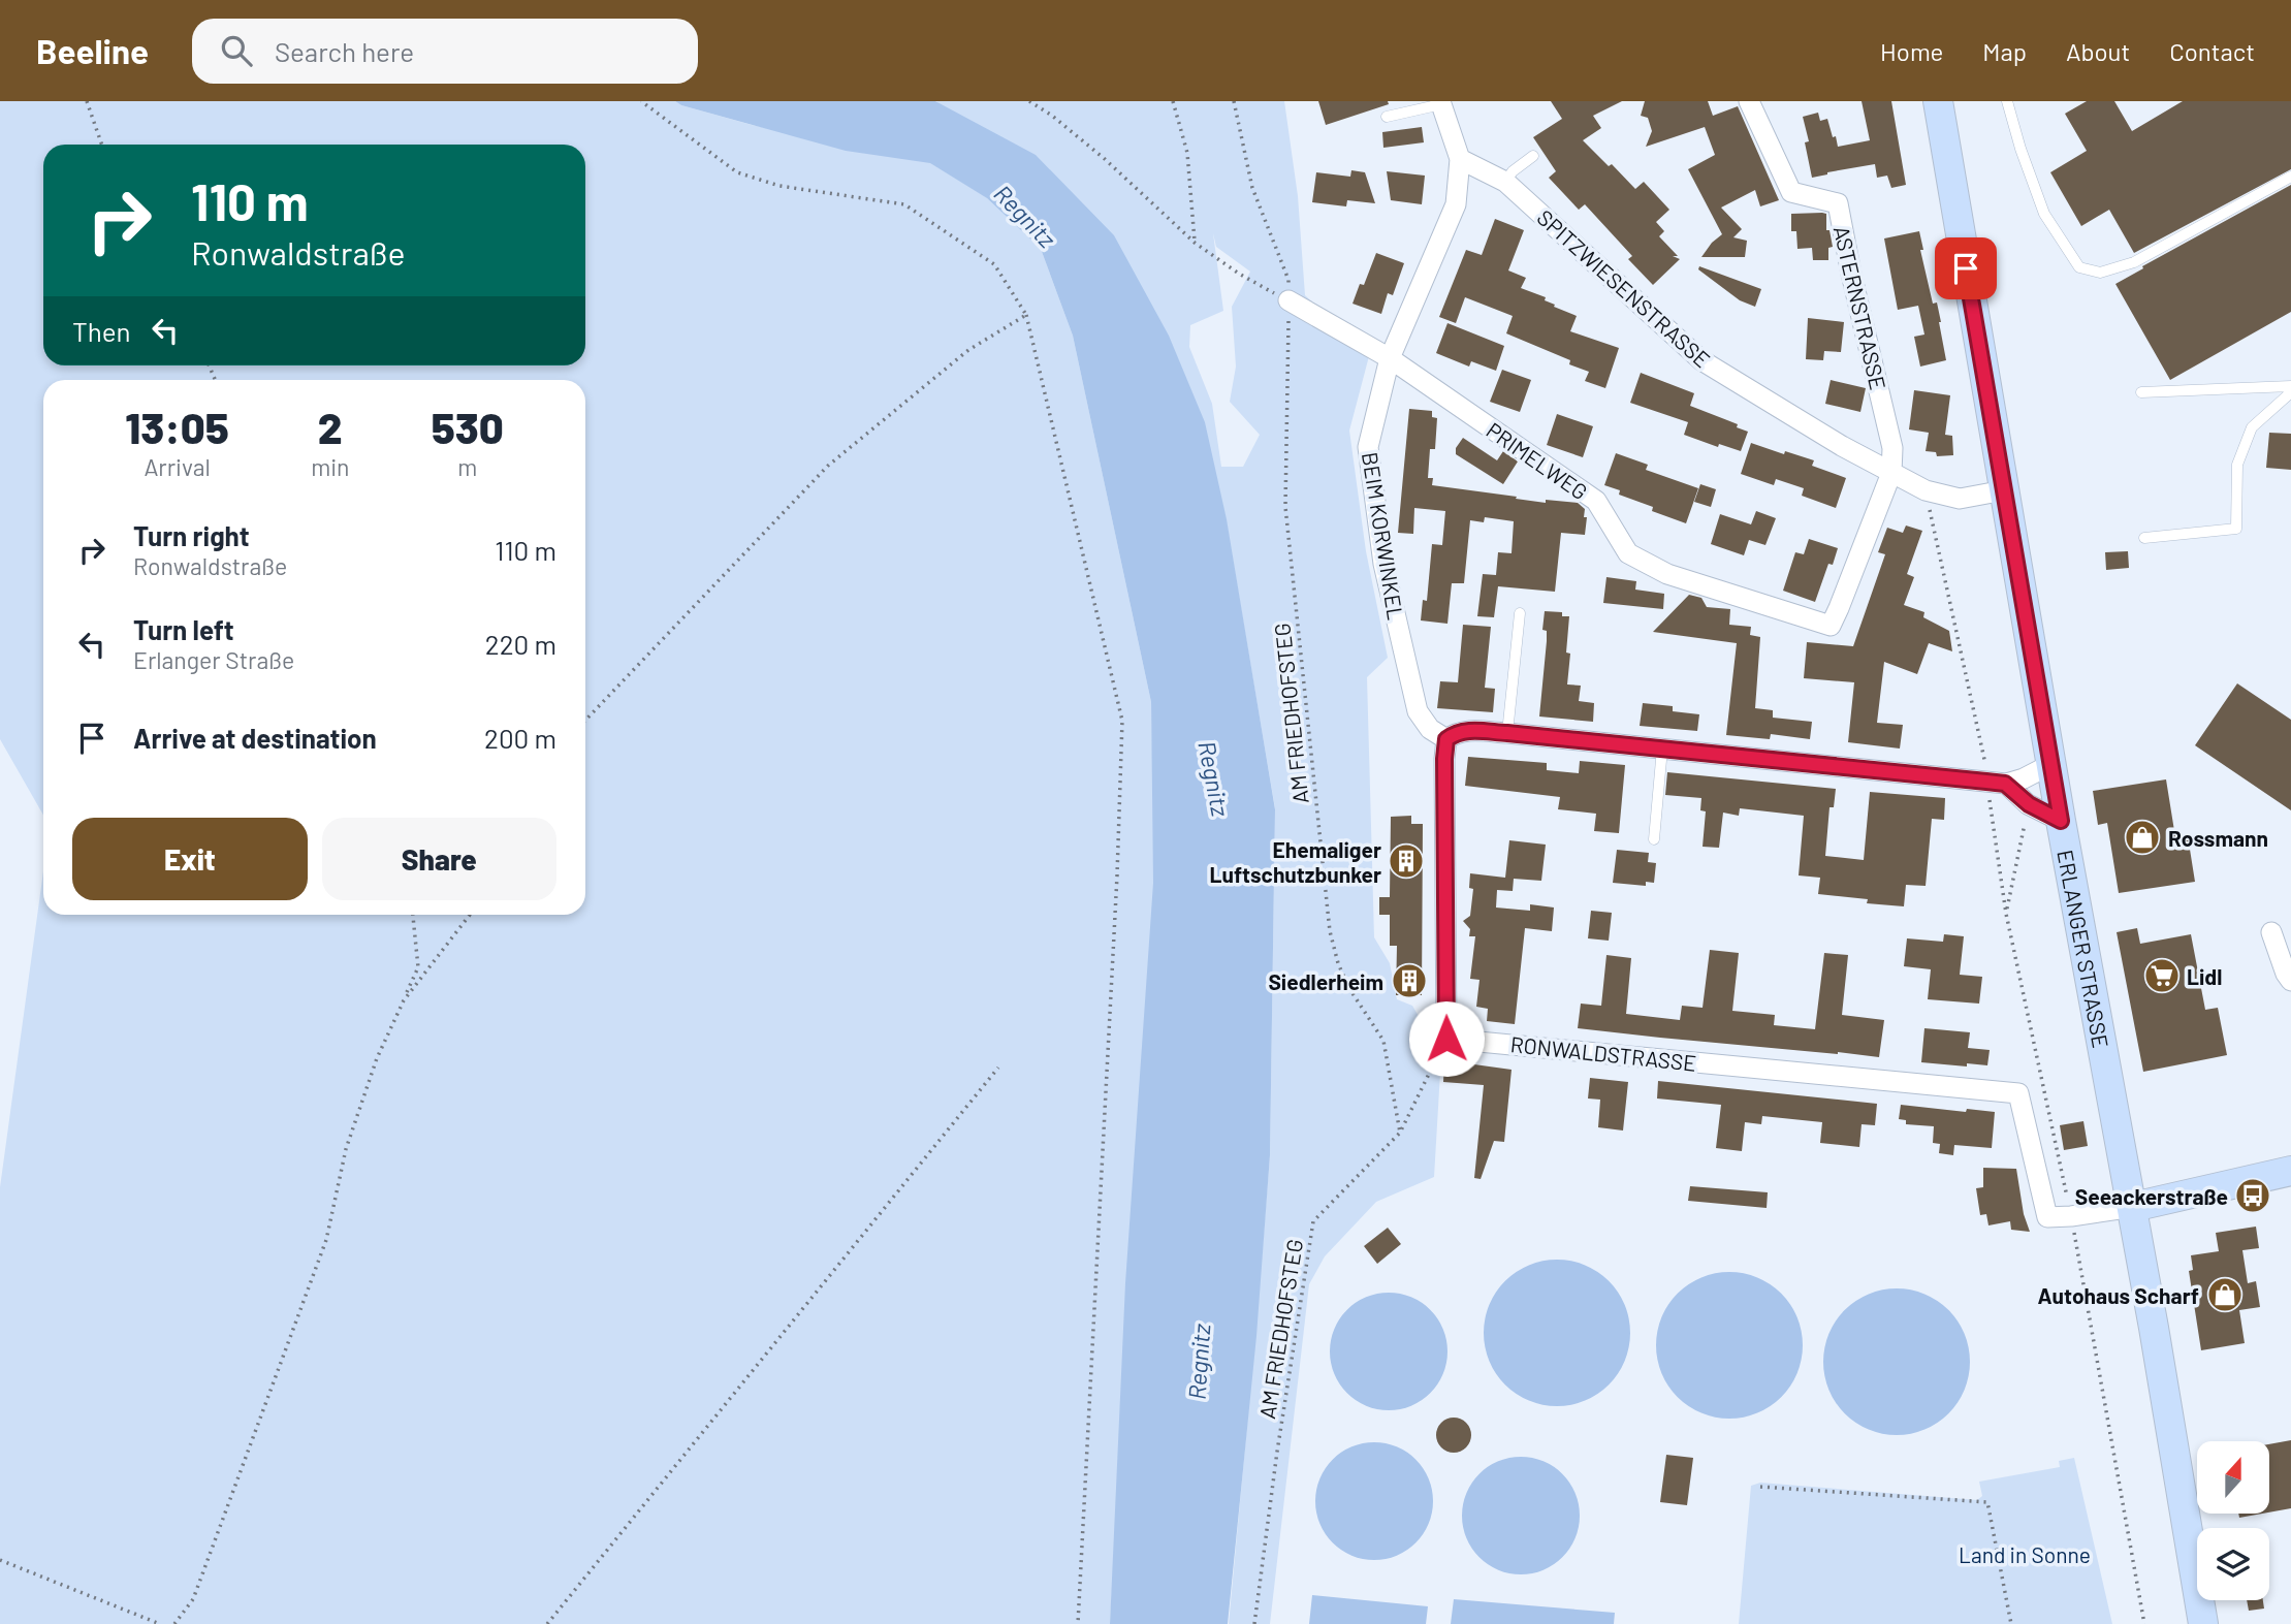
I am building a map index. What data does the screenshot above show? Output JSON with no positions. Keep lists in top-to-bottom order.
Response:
{
  "streets": {
    "main road": ["ERLANGER STRASSE"],
    "street": [
      "SPITZWIESENSTRASSE",
      "ASTERNSTRASSE",
      "PRIMELWEG",
      "BEIM KORWINKEL",
      "RONWALDSTRASSE"
    ],
    "path": ["AM FRIEDHOFSTEG"]
  },
  "crossings": [
    ["SPITZWIESENSTRASSE", "ASTERNSTRASSE"],
    ["SPITZWIESENSTRASSE", "PRIMELWEG"],
    ["SPITZWIESENSTRASSE", "BEIM KORWINKEL"],
    ["SPITZWIESENSTRASSE", "ERLANGER STRASSE"],
    ["ASTERNSTRASSE", "PRIMELWEG"],
    ["PRIMELWEG", "BEIM KORWINKEL"],
    ["PRIMELWEG", "AM FRIEDHOFSTEG"]
  ],
  "water": ["Regnitz"],
  "parks": ["Land in Sonne"],
  "places": {
    "shop": ["Rossmann", "Autohaus Scharf"],
    "building": ["Ehemaliger Luftschutzbunker", "Siedlerheim"],
    "supermarket": ["Lidl"],
    "bus stop": ["Seeackerstraße"]
  },
  "north": "top",
  "page": {
    "header": "Beeline",
    "search": "Search here",
    "nav": [
      "Home",
      "Map",
      "About",
      "Contact"
    ],
    "turn": ["110 m", "Ronwaldstraße"],
    "then": "Then",
    "eta": [
      "13:05",
      "Arrival",
      "2",
      "min",
      "530",
      "m"
    ],
    "list": [
      {
        "name": "Turn right",
        "note": "Ronwaldstraße",
        "value": "110 m"
      },
      {
        "name": "Turn left",
        "note": "Erlanger Straße",
        "value": "220 m"
      },
      {
        "name": "Arrive at destination",
        "value": "200 m"
      }
    ],
    "buttons": ["Exit", "Share"]
  }
}
